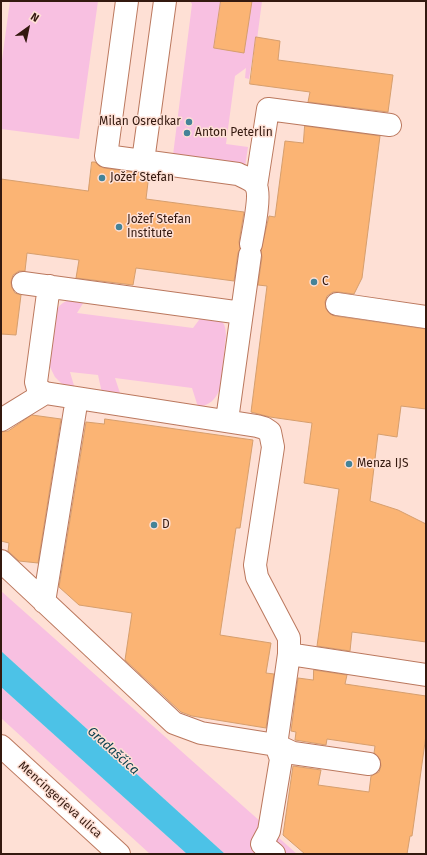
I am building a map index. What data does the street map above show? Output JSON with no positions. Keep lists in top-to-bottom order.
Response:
{
  "streets": {
    "street": ["Mencingerjeva ulica"]
  },
  "water": ["Gradaščica"],
  "places": [
    "Milan Osredkar",
    "Anton Peterlin",
    "Jožef Stefan",
    "Jožef Stefan Institute",
    "C",
    "Menza IJS",
    "D"
  ],
  "north": "top right"
}
